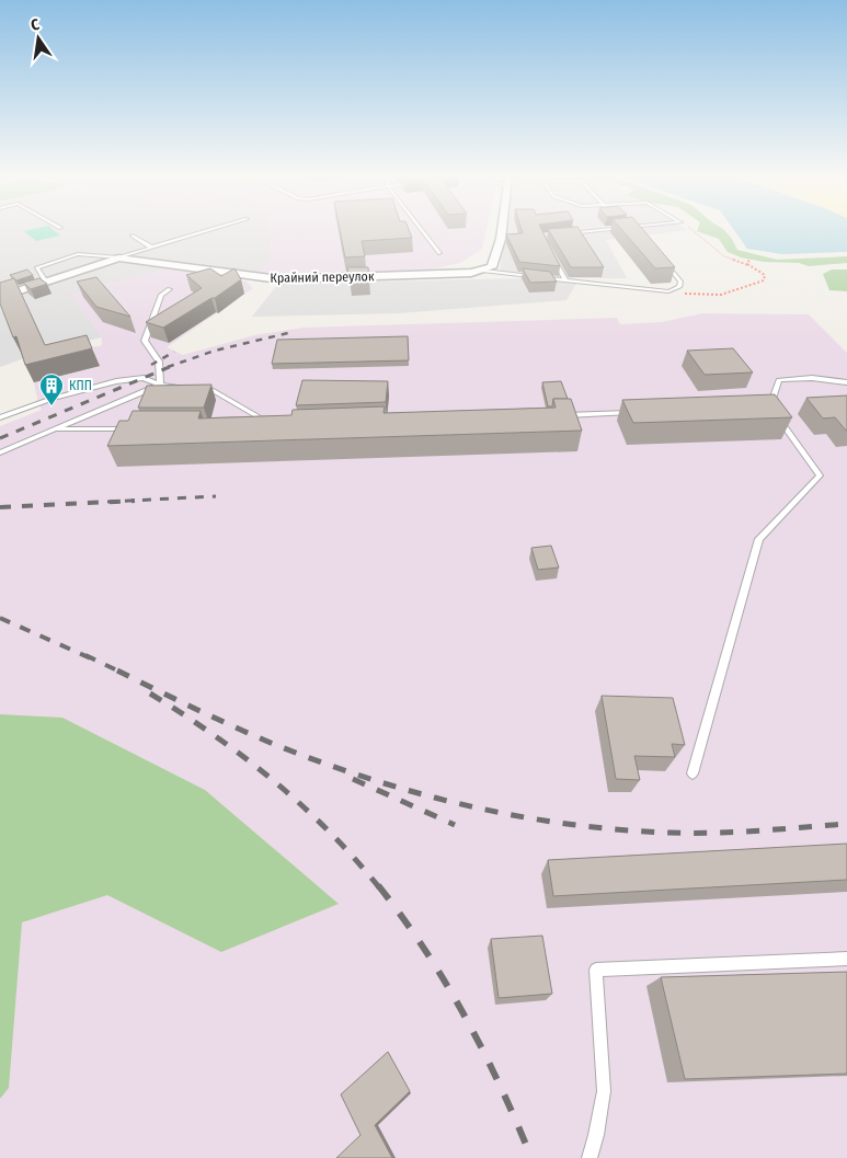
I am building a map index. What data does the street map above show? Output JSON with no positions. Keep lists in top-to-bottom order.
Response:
{
  "streets": {
    "street": ["Крайний переулок"]
  },
  "places": {
    "building": ["КПП"]
  },
  "north": "top"
}
